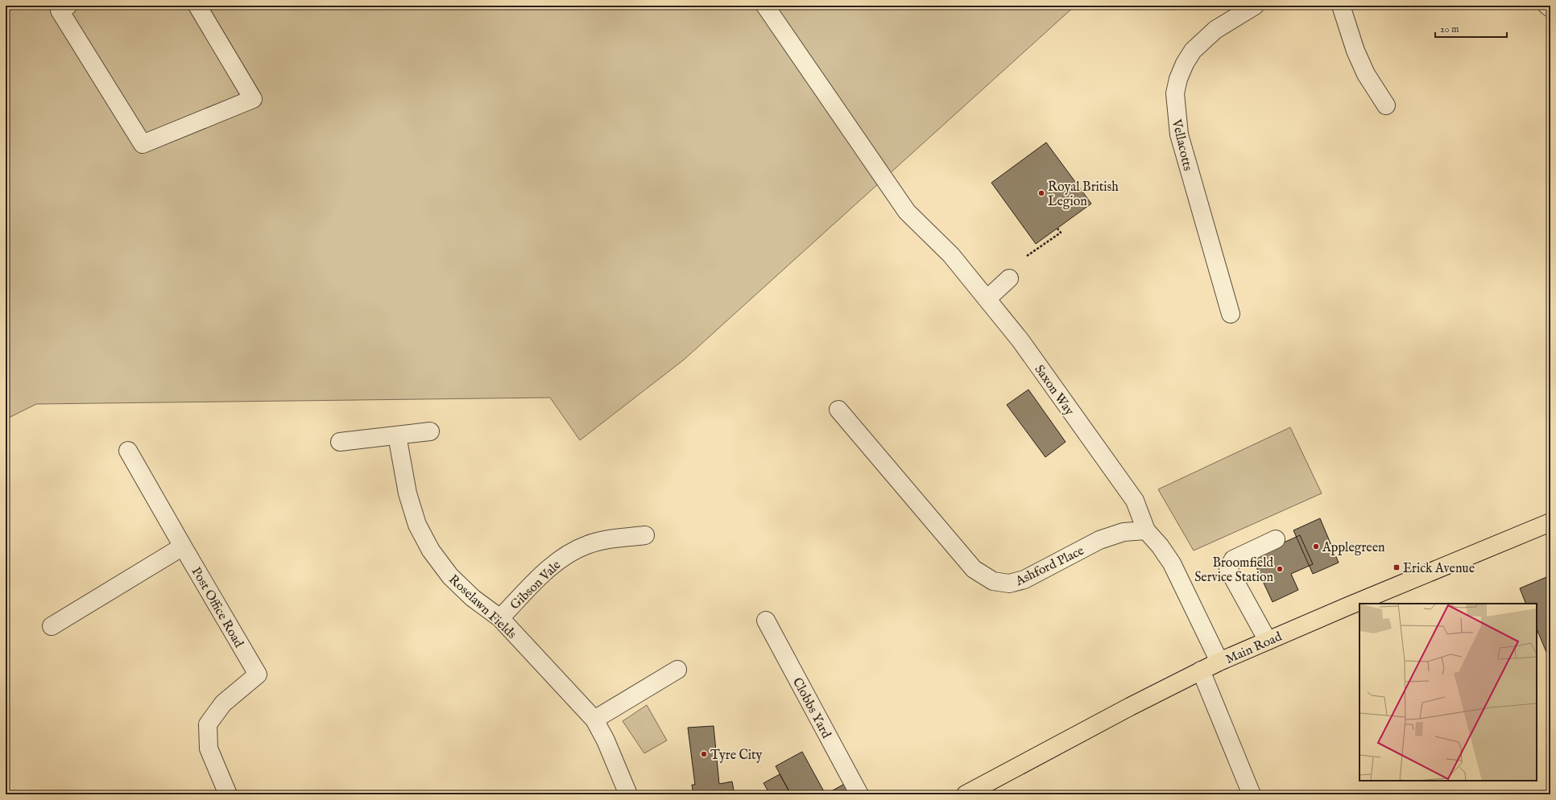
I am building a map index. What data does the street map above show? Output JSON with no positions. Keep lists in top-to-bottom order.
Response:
{
  "streets": {
    "main road": ["Main Road"],
    "street": [
      "Vellacotts",
      "Saxon Way",
      "Ashford Place",
      "Gibson Vale",
      "Roselawn Fields",
      "Post Office Road",
      "Clobbs Yard"
    ]
  },
  "crossings": [
    ["Saxon Way", "Ashford Place"],
    ["Gibson Vale", "Roselawn Fields"]
  ],
  "places": {
    "other": [
      "Royal British Legion",
      "Applegreen",
      "Broomfield Service Station",
      "Tyre City"
    ],
    "transit": ["Erick Avenue"]
  },
  "scale_bar": "20 m"
}
